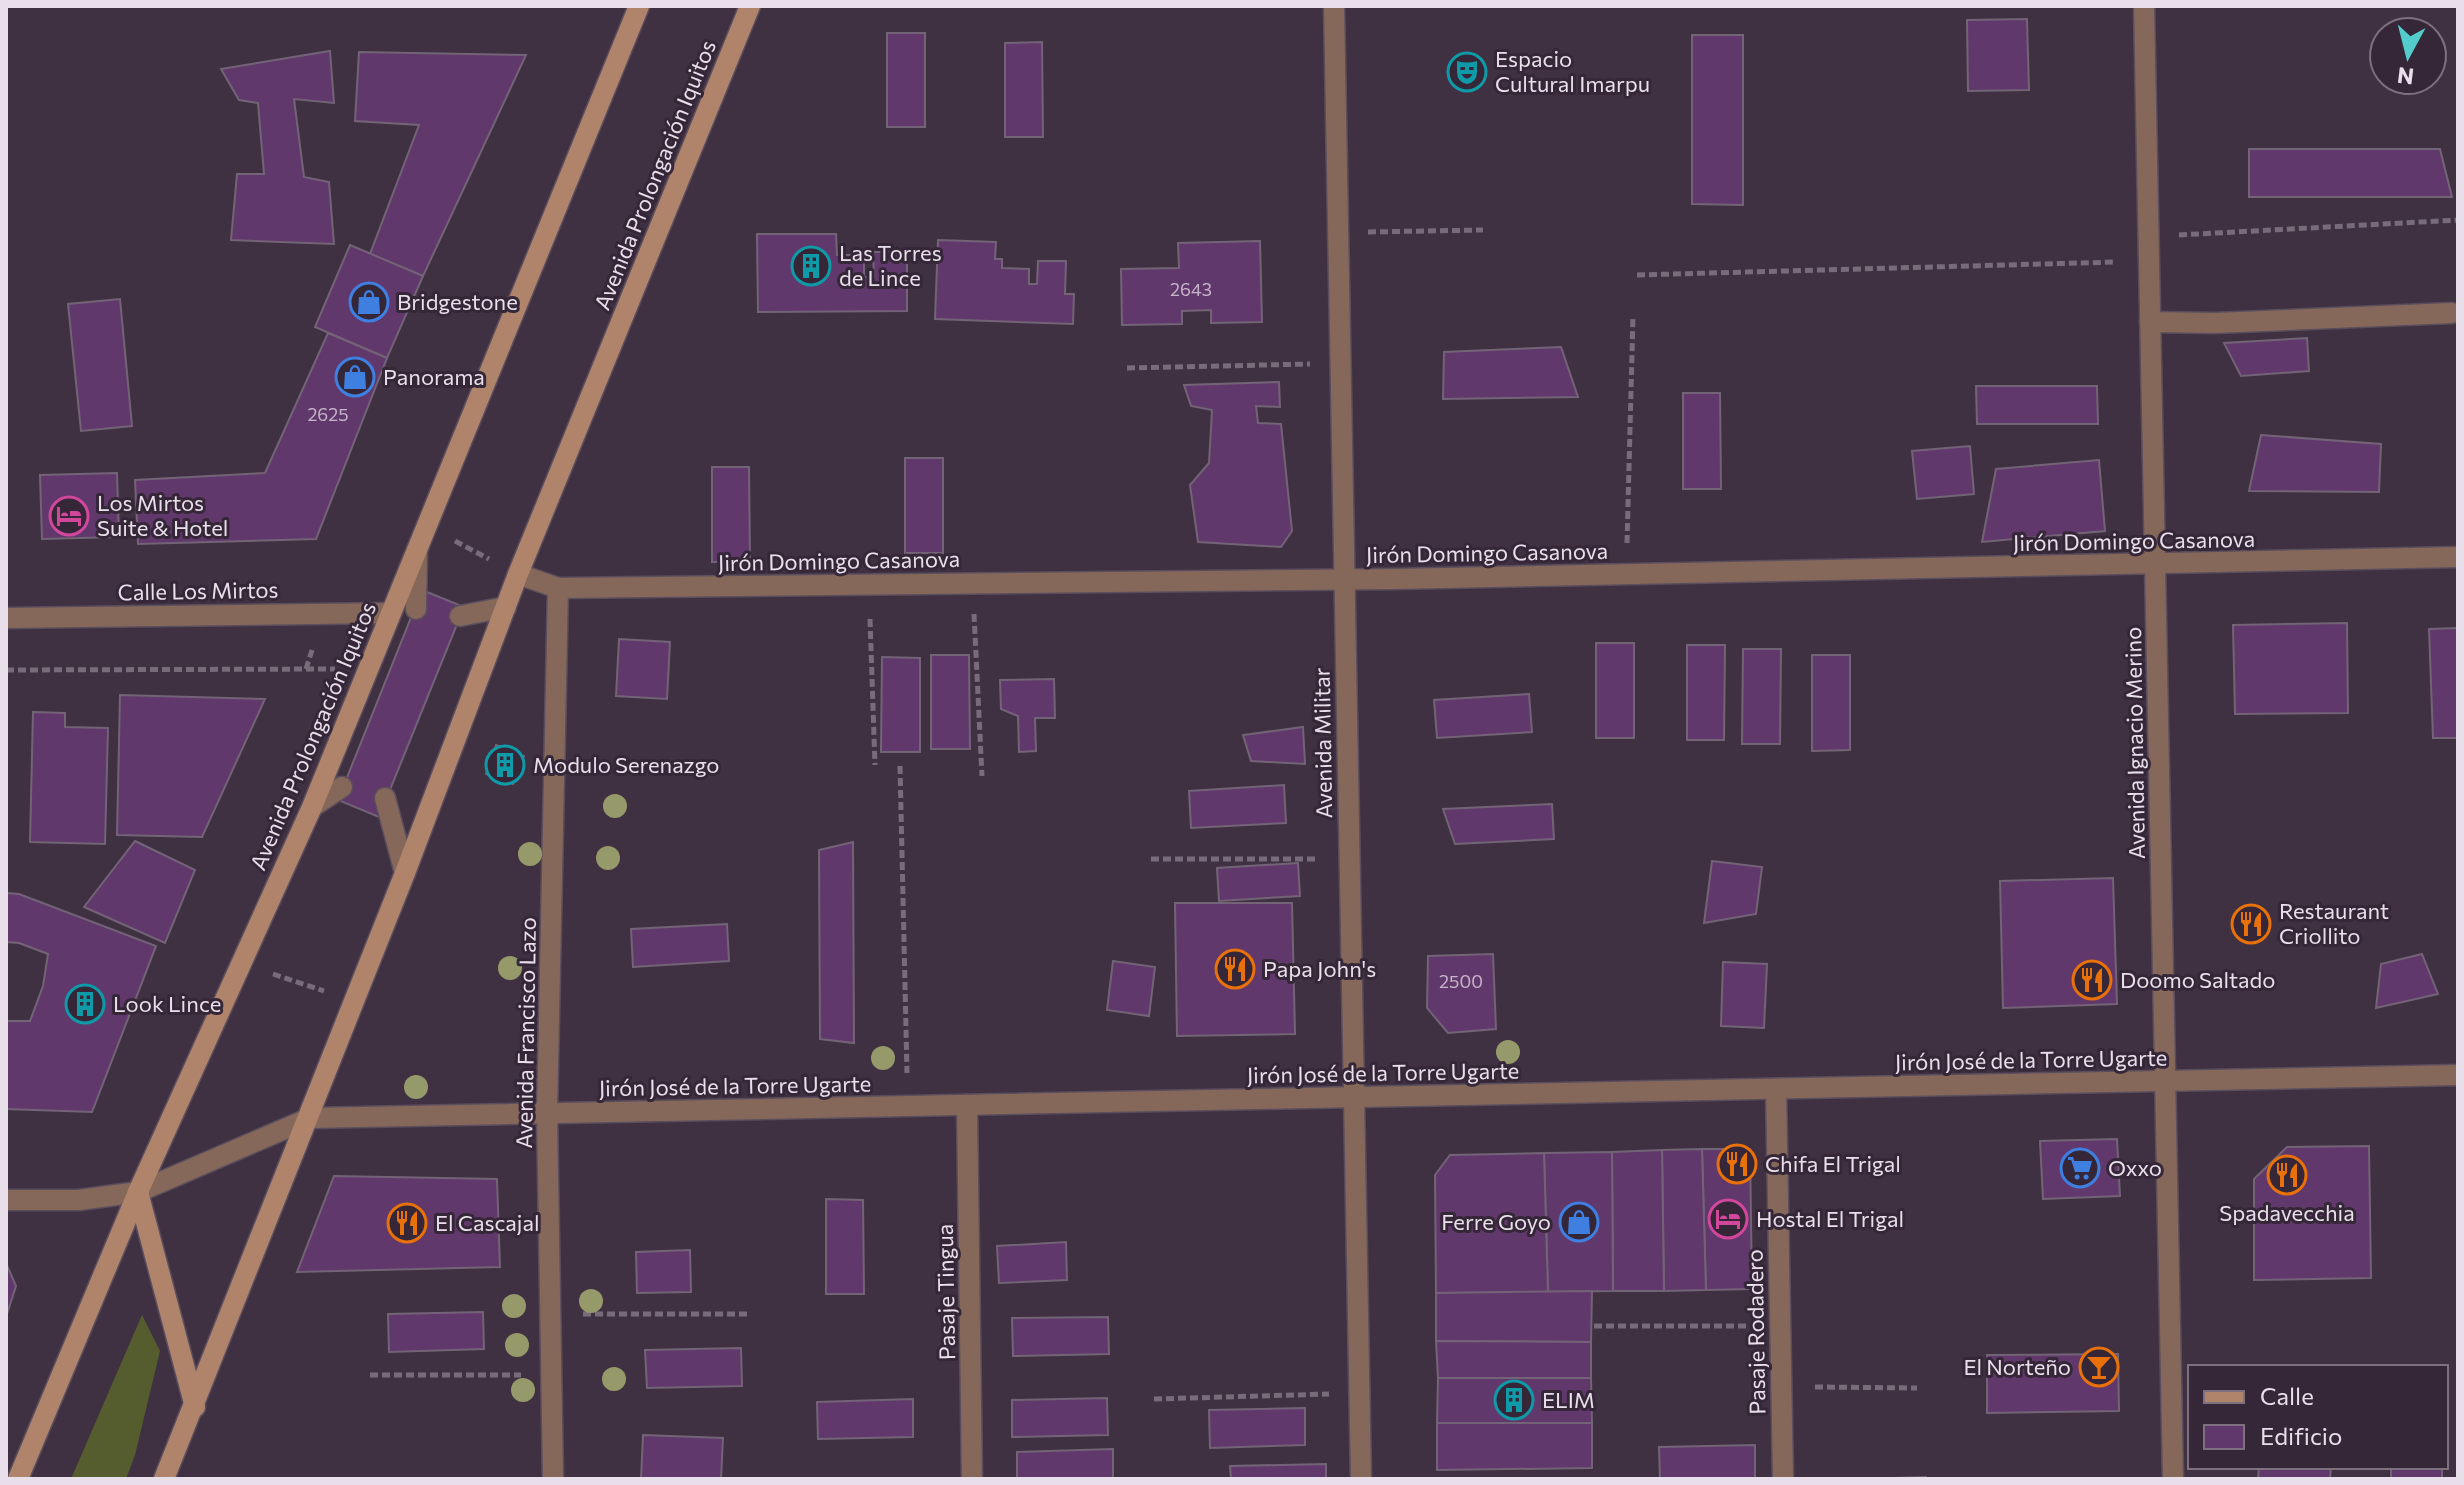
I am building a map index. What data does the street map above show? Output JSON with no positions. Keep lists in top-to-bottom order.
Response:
{
  "streets": {
    "main road": ["Avenida Prolongación Iquitos"],
    "street": [
      "Jirón Domingo Casanova",
      "Calle Los Mirtos",
      "Avenida Militar",
      "Avenida Ignacio Merino",
      "Avenida Francisco Lazo",
      "Jirón José de la Torre Ugarte",
      "Pasaje Tingua",
      "Pasaje Rodadero"
    ]
  },
  "crossings": [
    ["Avenida Prolongación Iquitos", "Jirón Domingo Casanova"],
    ["Avenida Prolongación Iquitos", "Calle Los Mirtos"],
    ["Avenida Prolongación Iquitos", "Jirón José de la Torre Ugarte"],
    ["Jirón Domingo Casanova", "Avenida Militar"],
    ["Jirón Domingo Casanova", "Avenida Ignacio Merino"],
    ["Jirón Domingo Casanova", "Avenida Francisco Lazo"],
    ["Avenida Militar", "Jirón José de la Torre Ugarte"],
    ["Avenida Ignacio Merino", "Jirón José de la Torre Ugarte"],
    ["Avenida Francisco Lazo", "Jirón José de la Torre Ugarte"],
    ["Jirón José de la Torre Ugarte", "Pasaje Tingua"],
    ["Jirón José de la Torre Ugarte", "Pasaje Rodadero"]
  ],
  "places": {
    "theatre": ["Espacio Cultural Imarpu"],
    "building": [
      "Las Torres de Lince",
      "Modulo Serenazgo",
      "Look Lince",
      "ELIM"
    ],
    "shop": ["Bridgestone", "Panorama", "Ferre Goyo"],
    "hotel": ["Los Mirtos Suite & Hotel", "Hostal El Trigal"],
    "restaurant": [
      "Restaurant Criollito",
      "Papa John's",
      "Doomo Saltado",
      "Chifa El Trigal",
      "Spadavecchia",
      "El Cascajal"
    ],
    "supermarket": ["Oxxo"],
    "bar": ["El Norteño"]
  },
  "house_numbers": ["2643", "2625", "2500"],
  "legend": ["Calle", "Edificio"],
  "north": "bottom"
}
